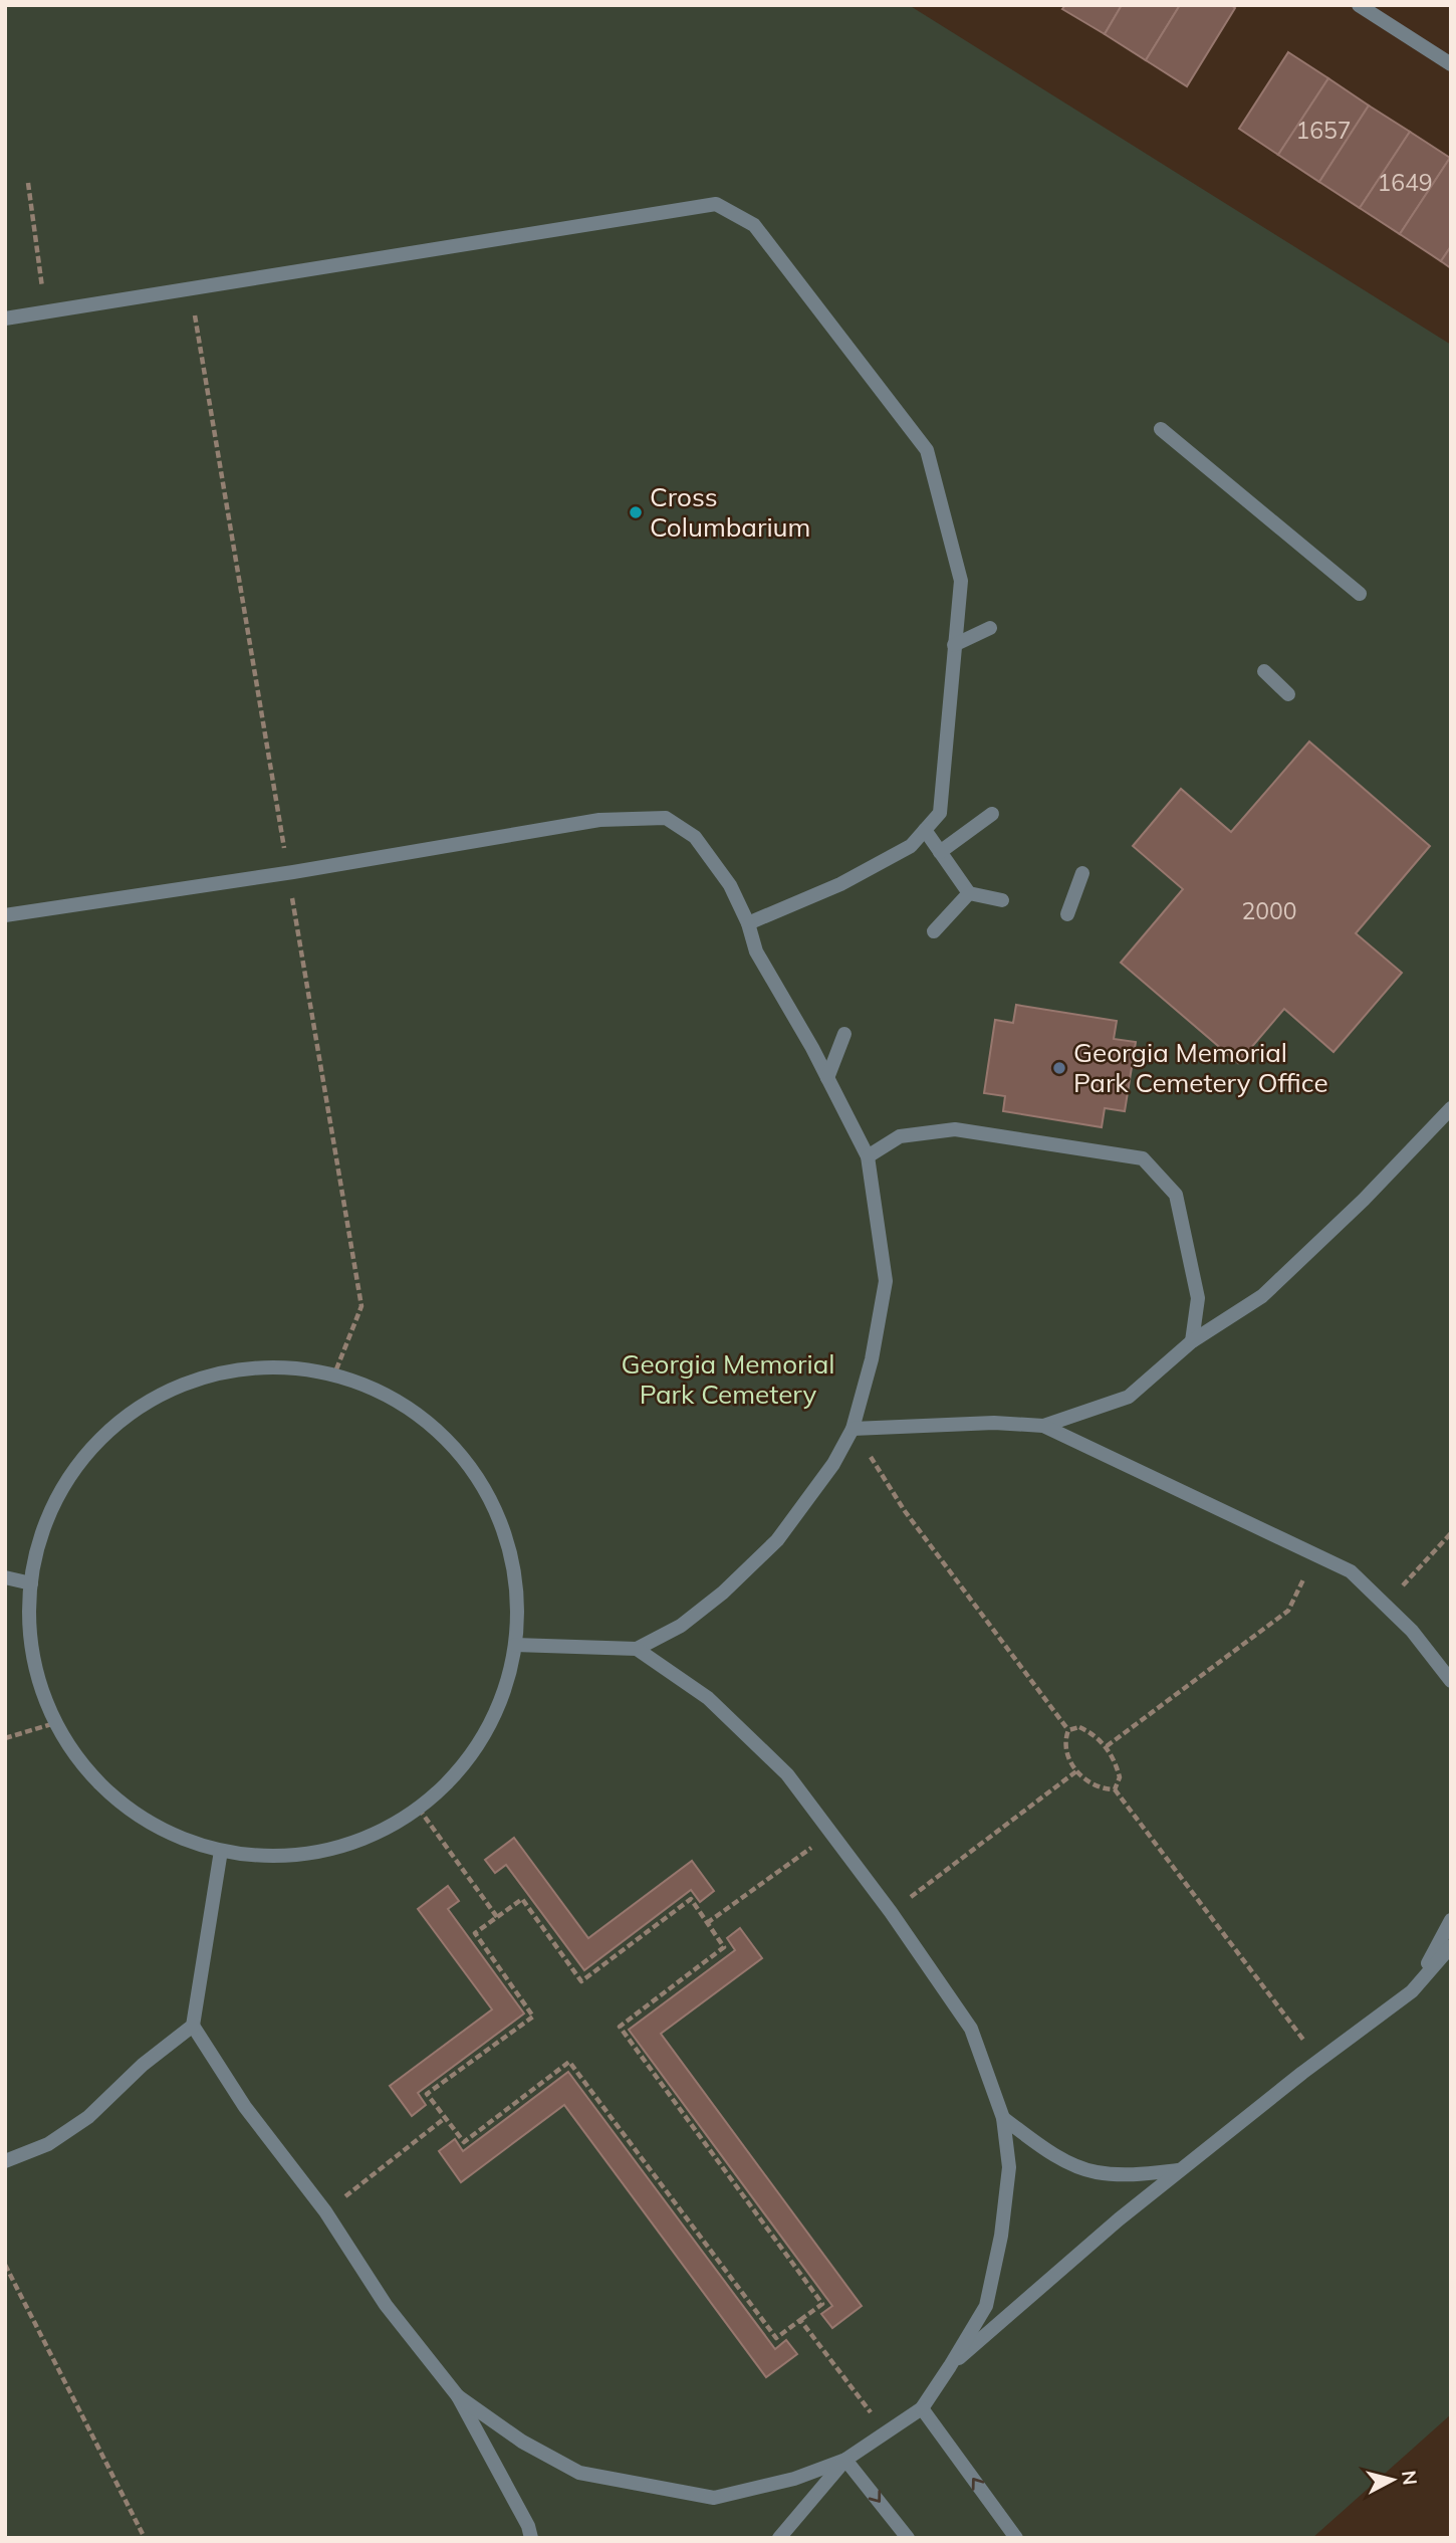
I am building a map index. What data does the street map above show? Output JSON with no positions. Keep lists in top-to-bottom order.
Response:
{
  "parks": ["Georgia Memorial Park Cemetery"],
  "places": ["Cross Columbarium", "Georgia Memorial Park Cemetery Office"],
  "house_numbers": ["1657", "1649", "2000"],
  "north": "right"
}
